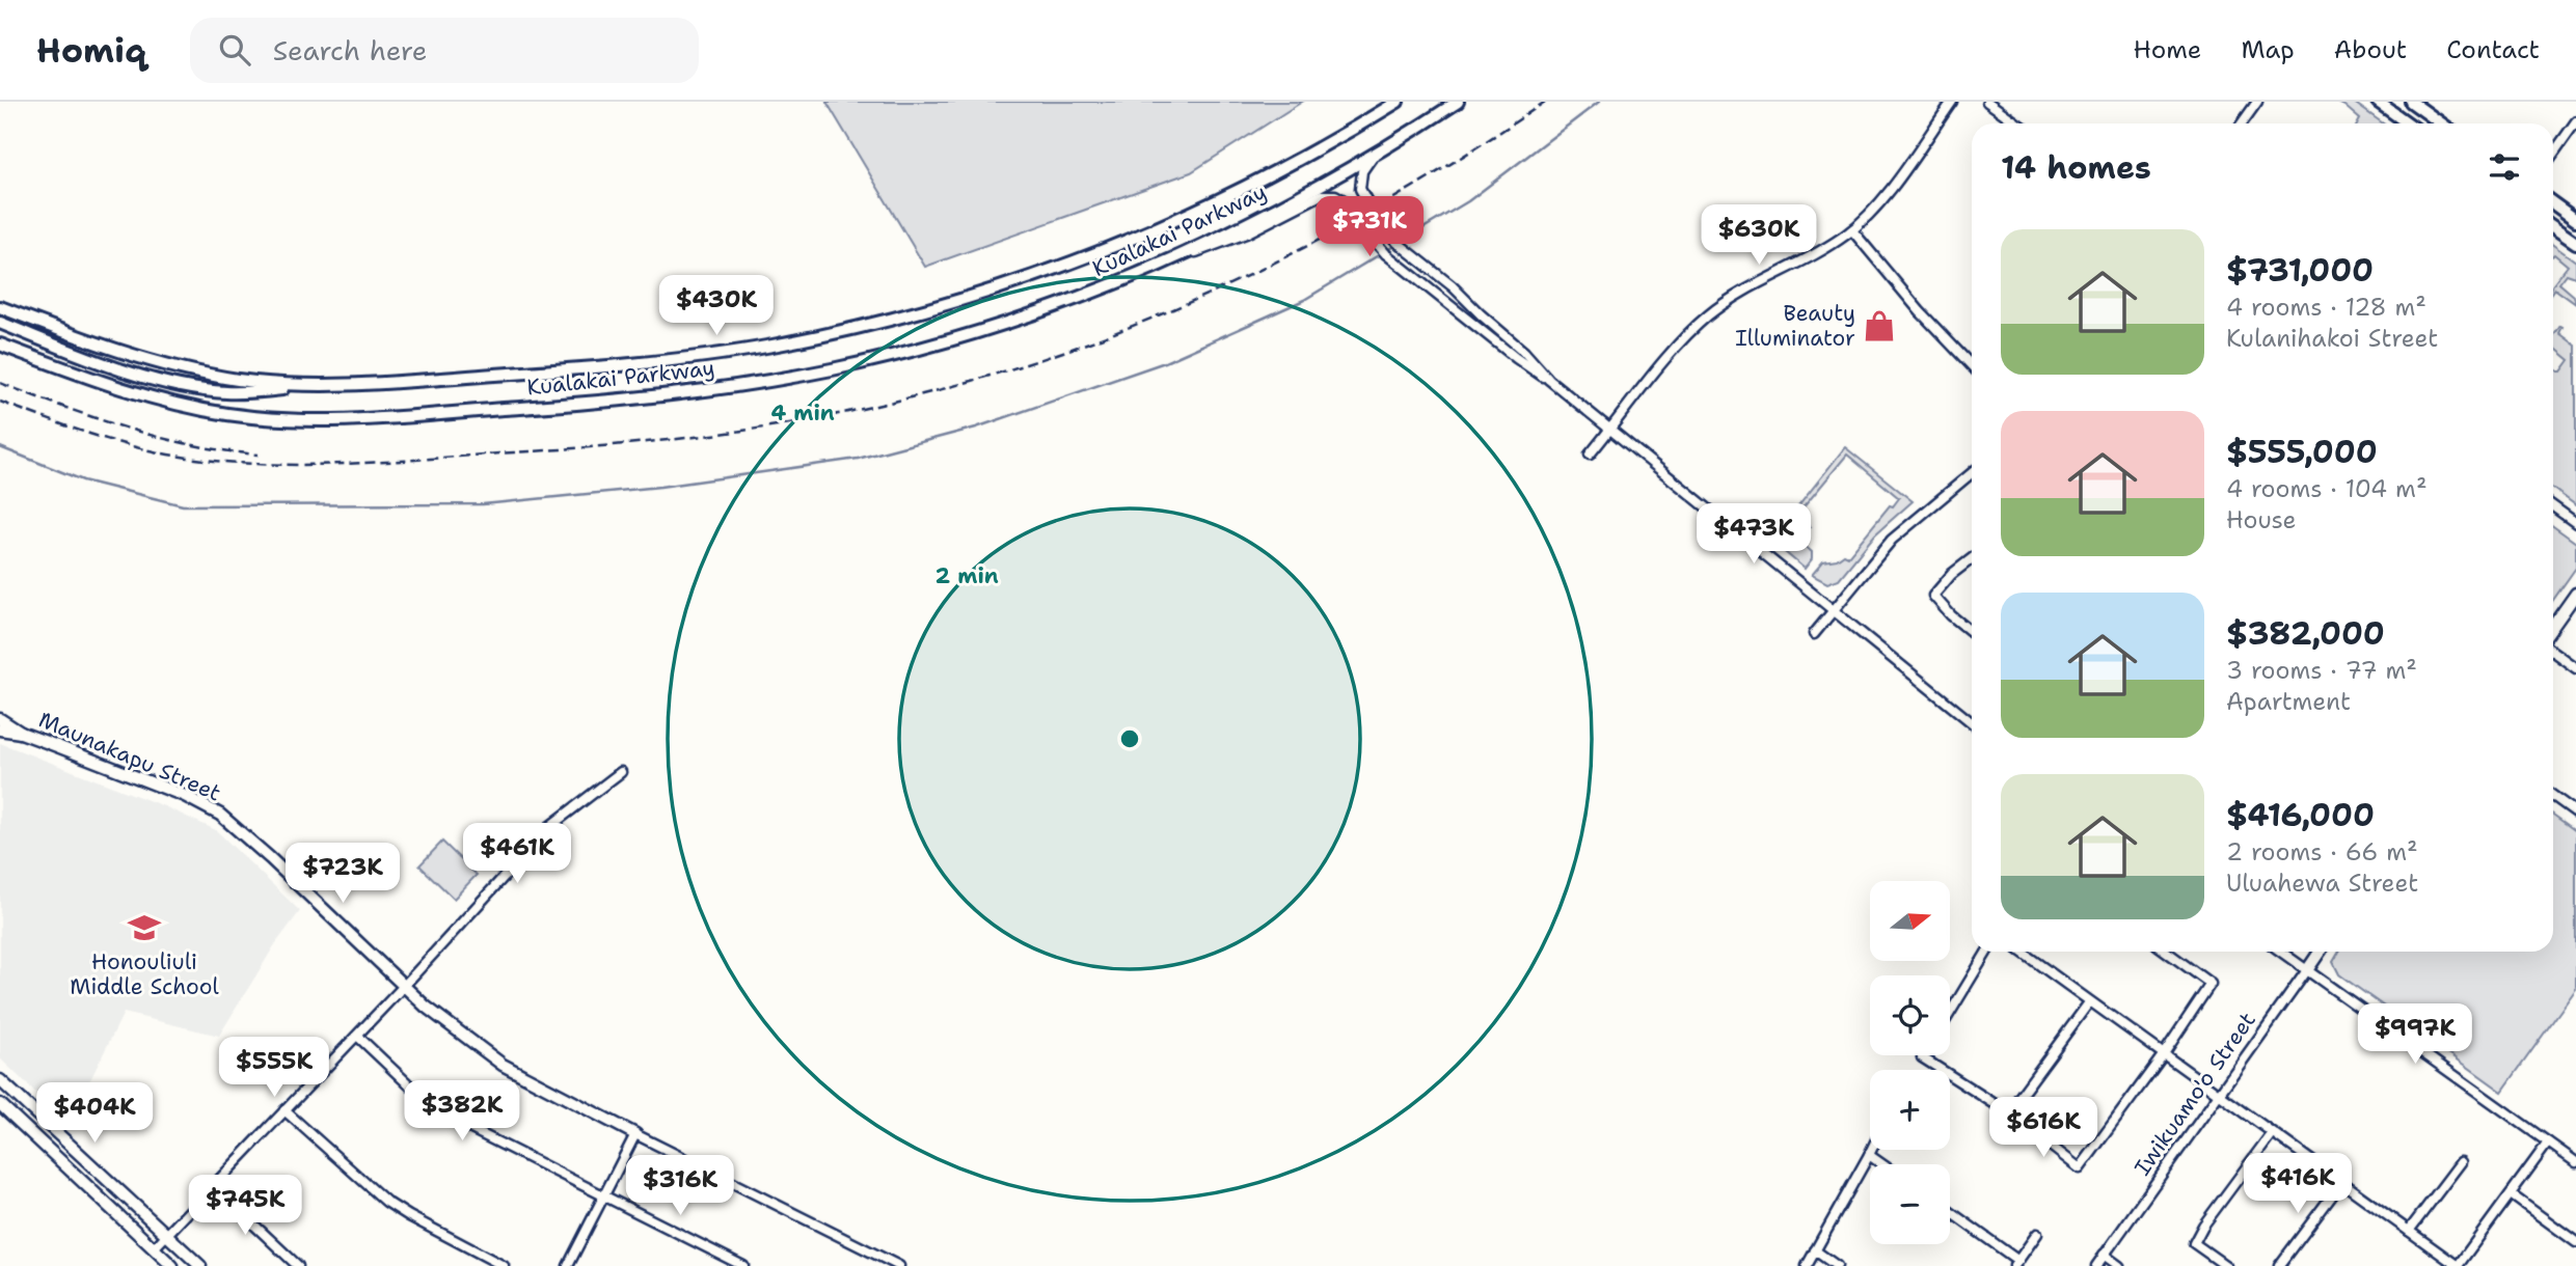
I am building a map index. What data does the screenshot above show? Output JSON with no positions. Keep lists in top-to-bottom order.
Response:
{
  "streets": {
    "main road": ["Kualakai Parkway"],
    "street": ["Maunakapu Street", "Iwikuamo'o Street"]
  },
  "places": {
    "shop": ["Beauty Illuminator"],
    "school or university": ["Honouliuli Middle School"]
  },
  "north": "right",
  "page": {
    "header": "Homiq",
    "search": "Search here",
    "nav": [
      "Home",
      "Map",
      "About",
      "Contact"
    ],
    "heading": "14 homes",
    "price": [
      "$731K",
      "$630K",
      "$430K",
      "$473K",
      "$461K",
      "$723K",
      "$997K",
      "$555K",
      "$382K",
      "$404K",
      "$616K",
      "$416K",
      "$316K",
      "$745K"
    ],
    "list": [
      {
        "name": "$731,000",
        "note": "4 rooms · 128 m² · Kulanihakoi Street"
      },
      {
        "name": "$555,000",
        "note": "4 rooms · 104 m² · House"
      },
      {
        "name": "$382,000",
        "note": "3 rooms · 77 m² · Apartment"
      },
      {
        "name": "$416,000",
        "note": "2 rooms · 66 m² · Uluahewa Street"
      }
    ],
    "map_buttons": ["+", "−"]
  },
  "rings": ["4 min", "2 min"]
}
